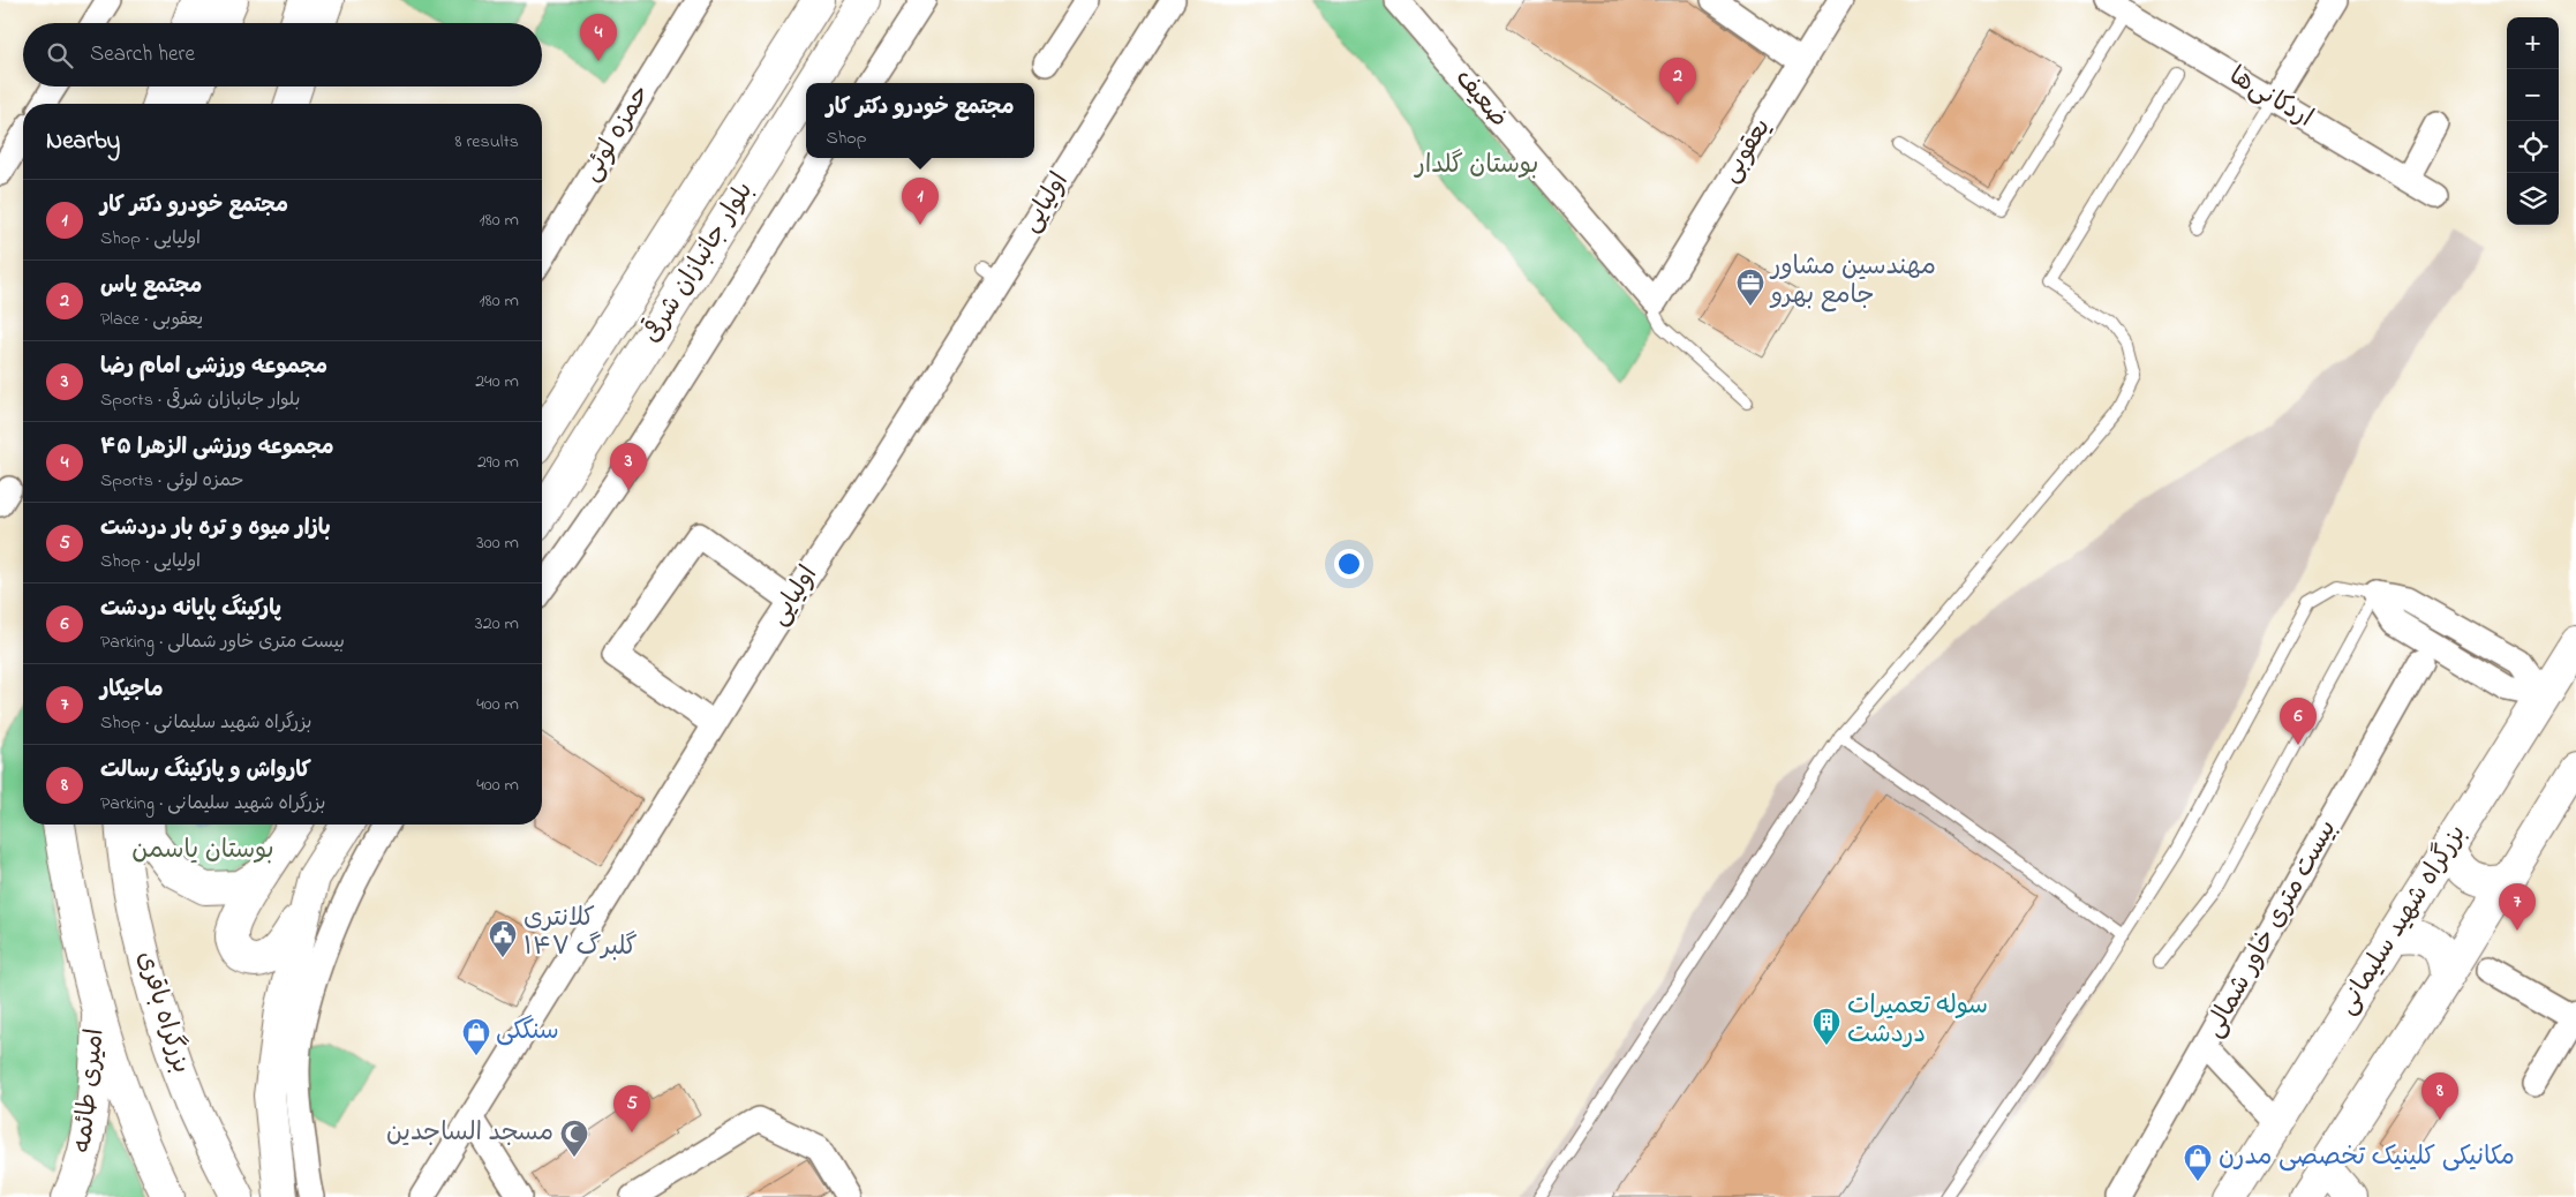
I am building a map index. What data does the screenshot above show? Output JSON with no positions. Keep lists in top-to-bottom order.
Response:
{
  "streets": {
    "main road": [
      "بلوار جانبازان شرقی",
      "بزرگراه شهید سلیمانی",
      "بزرگراه باقری",
      "امیری طائمه"
    ],
    "street": [
      "اردکانی‌ها",
      "ضعیف",
      "حمزه لوئی",
      "یعقوبی",
      "اولیایی",
      "بیست متری خاور شمالی"
    ]
  },
  "crossings": [
    ["ضعیف", "یعقوبی"]
  ],
  "parks": ["بوستان گلدار", "بوستان یاسمن"],
  "places": {
    "office": ["مهندسین مشاور جامع بهرو"],
    "public building": ["کلانتری ۱۴۷ گلبرگ"],
    "building": ["سوله تعمیرات دردشت"],
    "shop": ["سنگکی", "مکانیکی کلینیک تخصصی مدرن"],
    "mosque": ["مسجد الساجدین"]
  },
  "page": {
    "pins": [
      "4",
      "2",
      "1",
      "3",
      "6",
      "7",
      "8",
      "5"
    ],
    "map_buttons": ["+", "−"],
    "search": "Search here",
    "popup": ["مجتمع خودرو دکتر کار", "Shop"],
    "heading": ["Nearby", "8 results"],
    "list": [
      {
        "mark": "1",
        "name": "مجتمع خودرو دکتر کار",
        "note": "Shop · اولیایی",
        "value": "180 m"
      },
      {
        "mark": "2",
        "name": "مجتمع یاس",
        "note": "Place · یعقوبی",
        "value": "180 m"
      },
      {
        "mark": "3",
        "name": "مجموعه ورزشی امام رضا",
        "note": "Sports · بلوار جانبازان شرقی",
        "value": "240 m"
      },
      {
        "mark": "4",
        "name": "مجموعه ورزشی الزهرا ۴۵",
        "note": "Sports · حمزه لوئی",
        "value": "290 m"
      },
      {
        "mark": "5",
        "name": "بازار میوه و تره بار دردشت",
        "note": "Shop · اولیایی",
        "value": "300 m"
      },
      {
        "mark": "6",
        "name": "پارکینگ پایانه دردشت",
        "note": "Parking · بیست متری خاور شمالی",
        "value": "320 m"
      },
      {
        "mark": "7",
        "name": "ماجیکار",
        "note": "Shop · بزرگراه شهید سلیمانی",
        "value": "400 m"
      },
      {
        "mark": "8",
        "name": "کارواش و پارکینگ رسالت",
        "note": "Parking · بزرگراه شهید سلیمانی",
        "value": "400 m"
      }
    ]
  }
}
